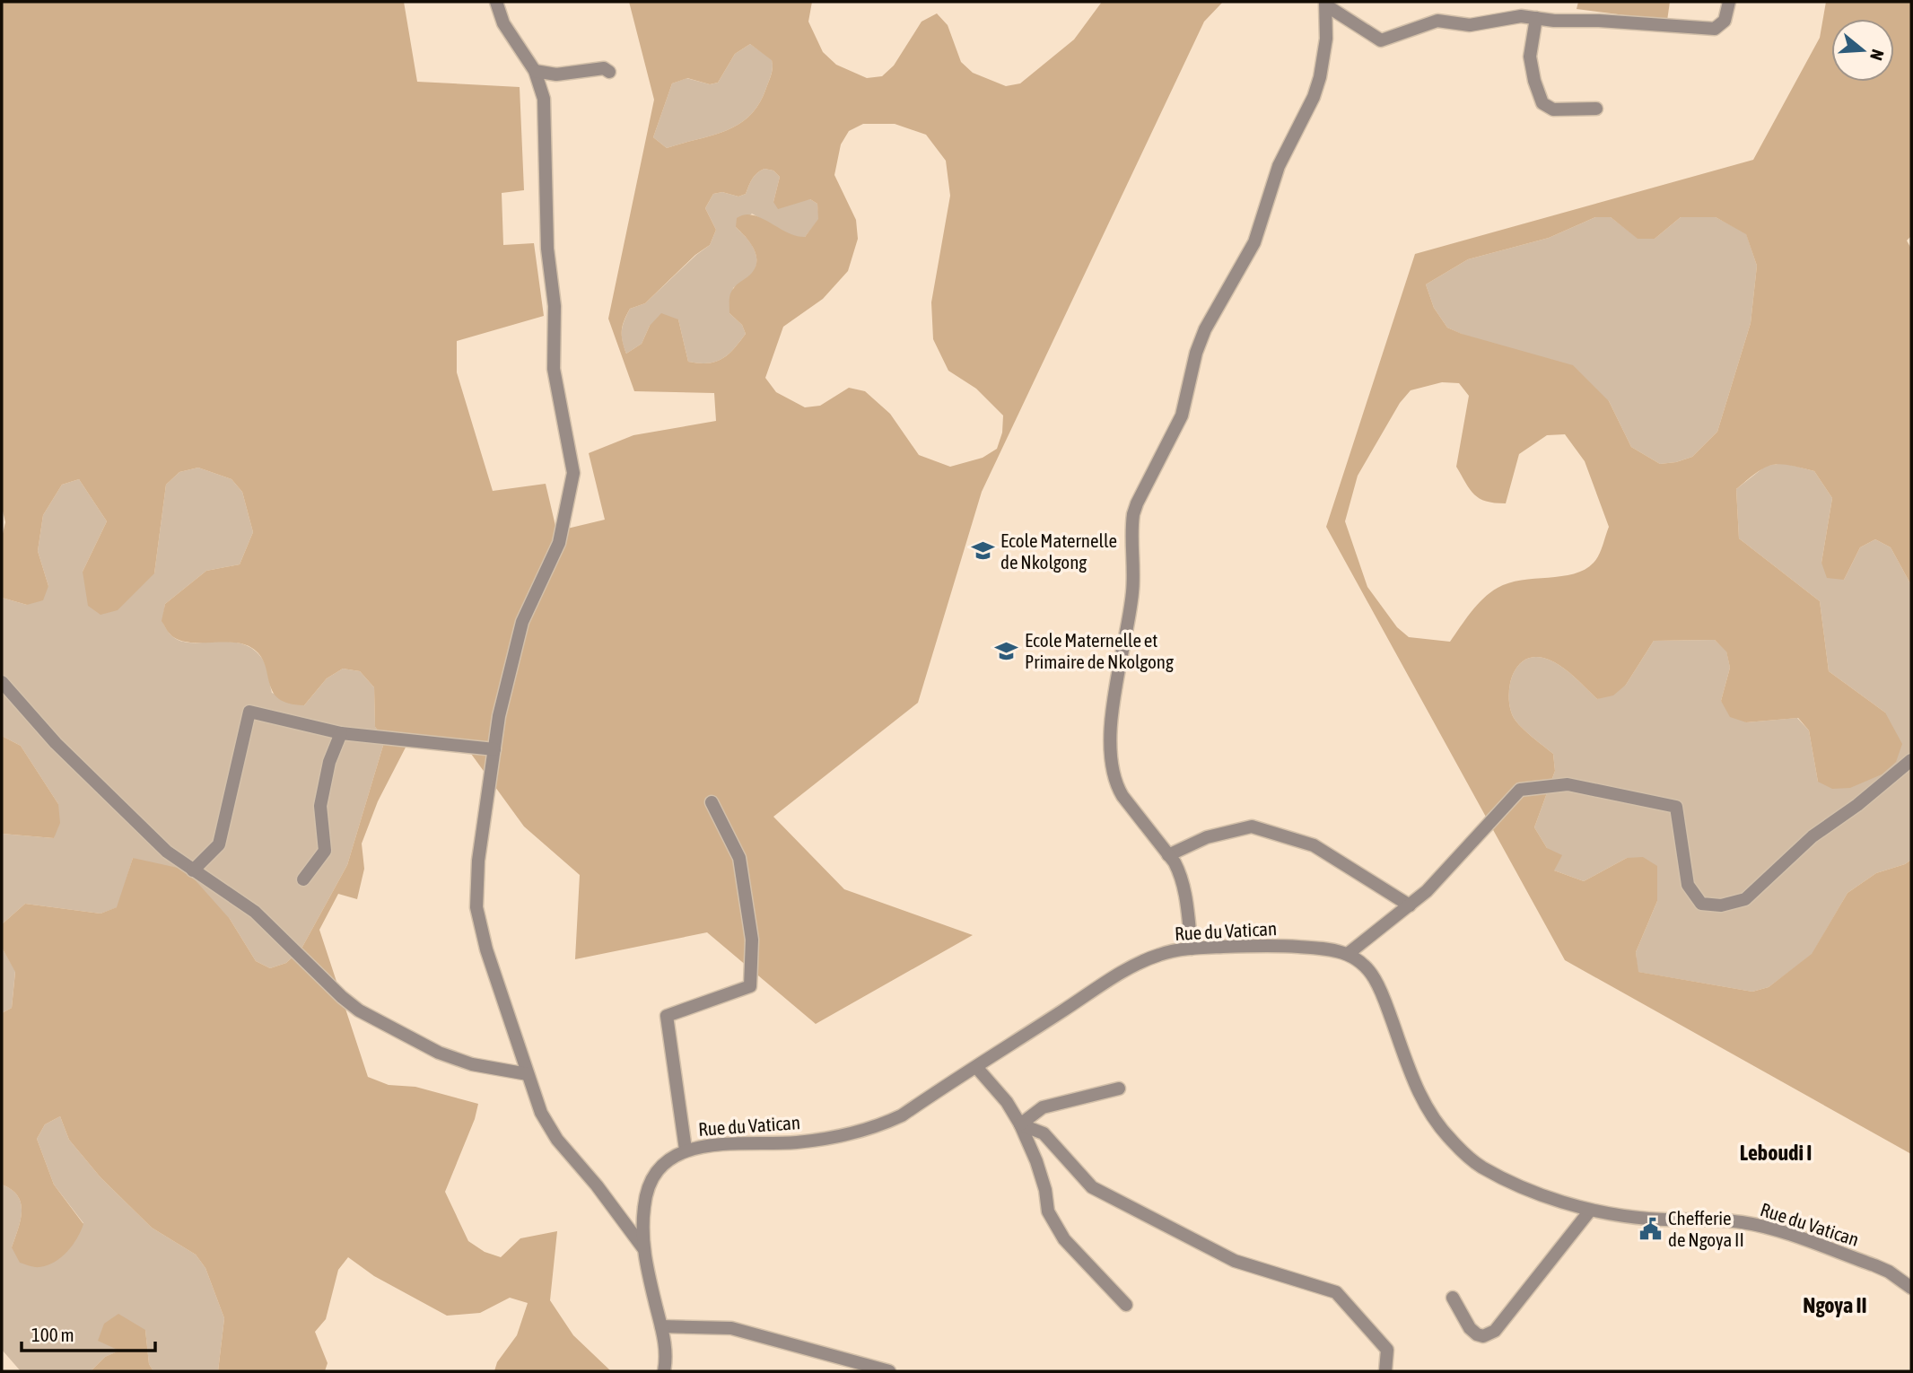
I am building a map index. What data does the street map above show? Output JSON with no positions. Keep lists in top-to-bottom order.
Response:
{
  "streets": {
    "street": ["Rue du Vatican"]
  },
  "districts": ["Leboudi I", "Ngoya II"],
  "places": {
    "school or university": ["Ecole Maternelle de Nkolgong", "Ecole Maternelle et Primaire de Nkolgong"],
    "public building": ["Chefferie de Ngoya II"]
  },
  "scale_bar": "100 m",
  "north": "right"
}
